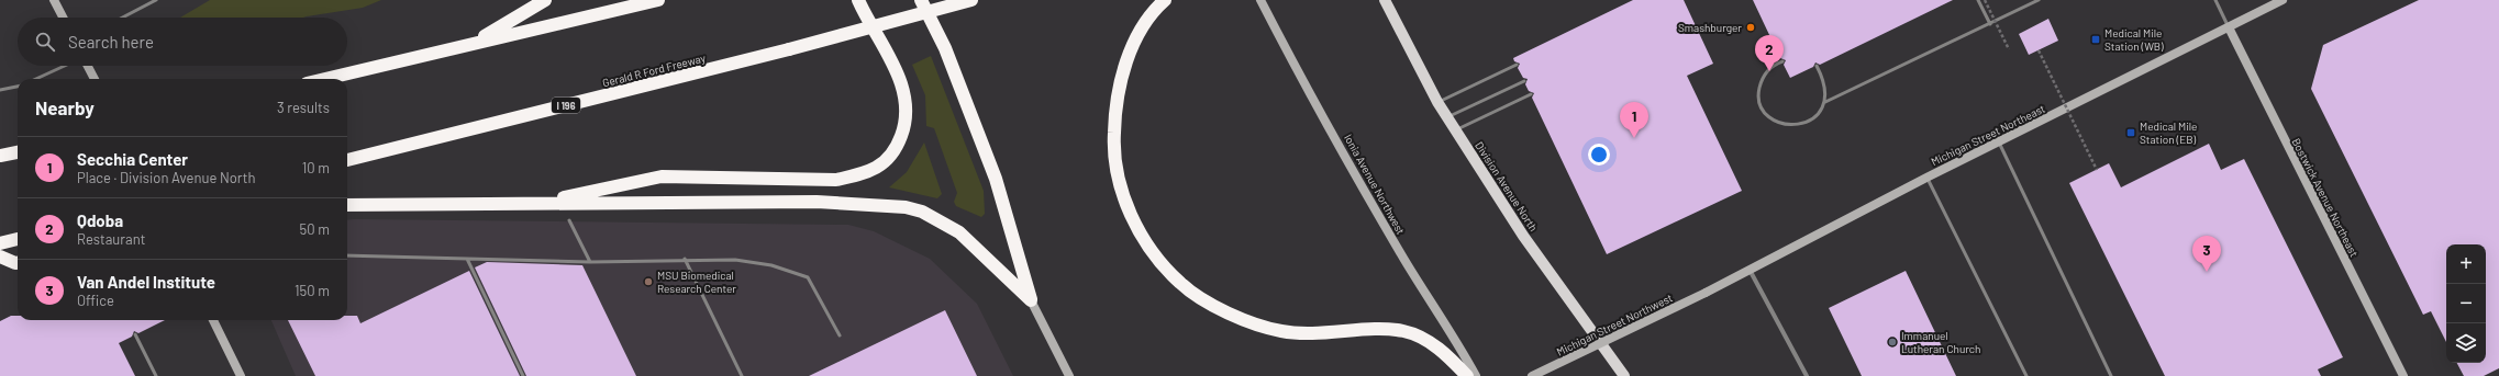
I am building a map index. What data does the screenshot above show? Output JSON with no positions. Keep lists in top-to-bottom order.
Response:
{
  "streets": {
    "highway": ["Gerald R Ford Freeway", "I 196"],
    "main road": [
      "Michigan Street Northeast",
      "Ionia Avenue Northwest",
      "Division Avenue North",
      "Bostwick Avenue Northeast",
      "Michigan Street Northwest"
    ]
  },
  "crossings": [
    ["Michigan Street Northeast", "Bostwick Avenue Northeast"],
    ["Michigan Street Northeast", "Michigan Street Northwest"]
  ],
  "places": {
    "other": ["Smashburger", "MSU Biomedical Research Center", "Immanuel Lutheran Church"],
    "transit": ["Medical Mile Station (WB)", "Medical Mile Station (EB)"]
  },
  "page": {
    "search": "Search here",
    "pins": ["2", "1", "3"],
    "heading": ["Nearby", "3 results"],
    "list": [
      {
        "mark": "1",
        "name": "Secchia Center",
        "note": "Place · Division Avenue North",
        "value": "10 m"
      },
      {
        "mark": "2",
        "name": "Qdoba",
        "note": "Restaurant",
        "value": "50 m"
      },
      {
        "mark": "3",
        "name": "Van Andel Institute",
        "note": "Office",
        "value": "150 m"
      }
    ],
    "map_buttons": ["+", "−"]
  }
}
